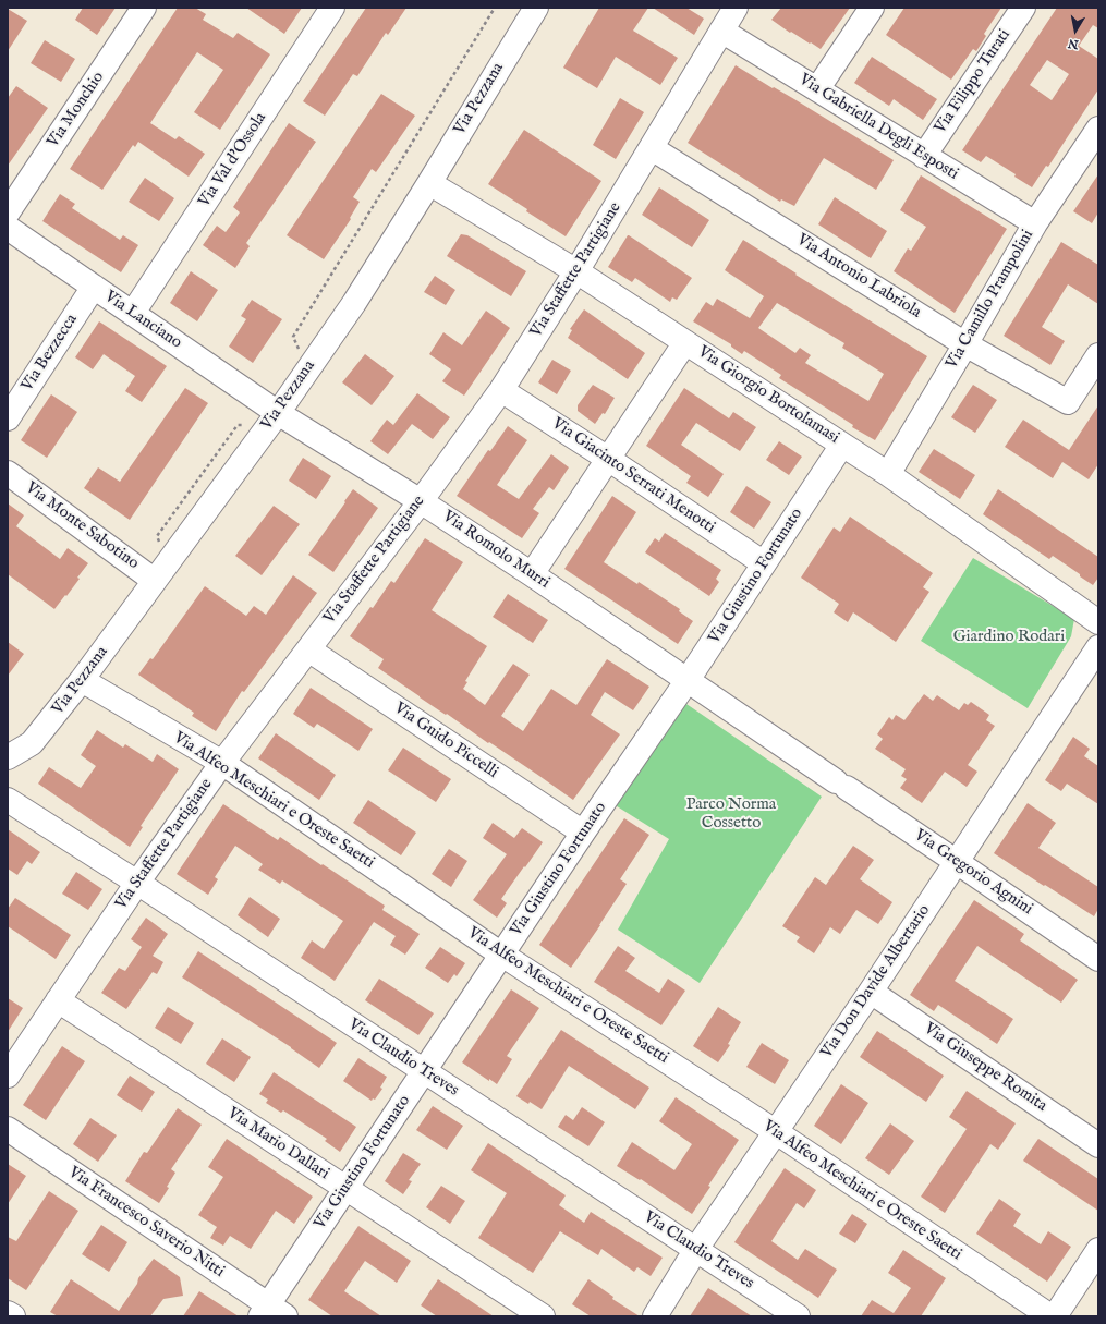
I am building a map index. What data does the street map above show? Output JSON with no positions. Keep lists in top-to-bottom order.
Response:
{
  "streets": {
    "street": [
      "Via Filippo Turati",
      "Via Pezzana",
      "Via Monchio",
      "Via Gabriella Degli Esposti",
      "Via Val d'Ossola",
      "Via Staffette Partigiane",
      "Via Antonio Labriola",
      "Via Camillo Prampolini",
      "Via Lanciano",
      "Via Bezzecca",
      "Via Giorgio Bortolamasi",
      "Via Giacinto Serrati Menotti",
      "Via Monte Sabotino",
      "Via Romolo Murri",
      "Via Giustino Fortunato",
      "Via Guido Piccelli",
      "Via Alfeo Meschiari e Oreste Saetti",
      "Via Gregorio Agnini",
      "Via Don Davide Albertario",
      "Via Claudio Treves",
      "Via Giuseppe Romita",
      "Via Mario Dallari",
      "Via Francesco Saverio Nitti"
    ]
  },
  "crossings": [
    ["Via Filippo Turati", "Via Gabriella Degli Esposti"],
    ["Via Pezzana", "Via Lanciano"],
    ["Via Pezzana", "Via Giorgio Bortolamasi"],
    ["Via Pezzana", "Via Monte Sabotino"],
    ["Via Pezzana", "Via Romolo Murri"],
    ["Via Pezzana", "Via Alfeo Meschiari e Oreste Saetti"],
    ["Via Gabriella Degli Esposti", "Via Staffette Partigiane"],
    ["Via Gabriella Degli Esposti", "Via Camillo Prampolini"],
    ["Via Val d'Ossola", "Via Lanciano"],
    ["Via Staffette Partigiane", "Via Antonio Labriola"],
    ["Via Staffette Partigiane", "Via Giorgio Bortolamasi"],
    ["Via Staffette Partigiane", "Via Giacinto Serrati Menotti"],
    ["Via Staffette Partigiane", "Via Romolo Murri"],
    ["Via Staffette Partigiane", "Via Guido Piccelli"],
    ["Via Staffette Partigiane", "Via Alfeo Meschiari e Oreste Saetti"],
    ["Via Staffette Partigiane", "Via Claudio Treves"],
    ["Via Staffette Partigiane", "Via Mario Dallari"],
    ["Via Antonio Labriola", "Via Camillo Prampolini"],
    ["Via Camillo Prampolini", "Via Giorgio Bortolamasi"],
    ["Via Lanciano", "Via Bezzecca"],
    ["Via Lanciano", "Via Romolo Murri"],
    ["Via Giorgio Bortolamasi", "Via Giustino Fortunato"],
    ["Via Giacinto Serrati Menotti", "Via Giustino Fortunato"],
    ["Via Romolo Murri", "Via Giustino Fortunato"],
    ["Via Romolo Murri", "Via Gregorio Agnini"],
    ["Via Giustino Fortunato", "Via Guido Piccelli"],
    ["Via Giustino Fortunato", "Via Alfeo Meschiari e Oreste Saetti"],
    ["Via Giustino Fortunato", "Via Gregorio Agnini"],
    ["Via Giustino Fortunato", "Via Claudio Treves"],
    ["Via Giustino Fortunato", "Via Mario Dallari"],
    ["Via Giustino Fortunato", "Via Francesco Saverio Nitti"],
    ["Via Alfeo Meschiari e Oreste Saetti", "Via Don Davide Albertario"],
    ["Via Gregorio Agnini", "Via Don Davide Albertario"],
    ["Via Don Davide Albertario", "Via Claudio Treves"],
    ["Via Don Davide Albertario", "Via Giuseppe Romita"]
  ],
  "parks": ["Giardino Rodari", "Parco Norma Cossetto"],
  "north": "bottom"
}
